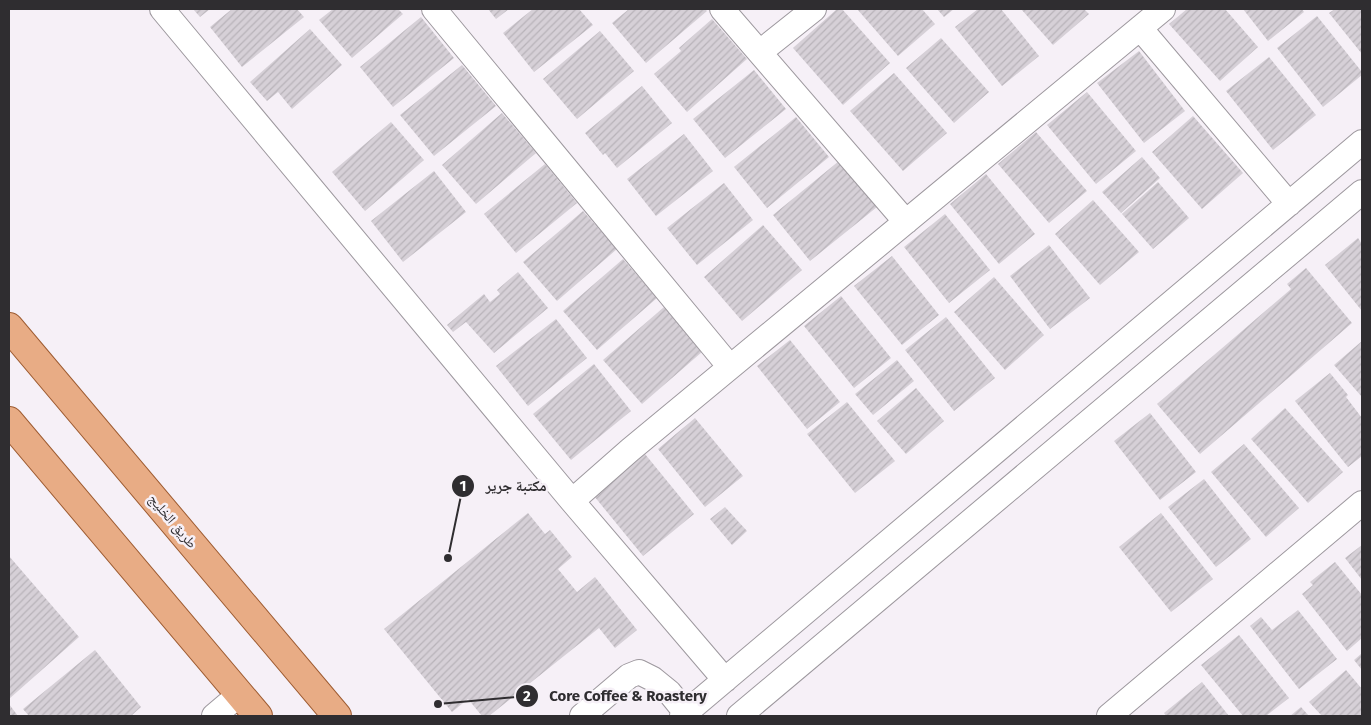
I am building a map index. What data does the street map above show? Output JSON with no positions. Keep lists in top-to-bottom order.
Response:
{
  "streets": {
    "main road": ["طريق الخليج"]
  },
  "places": ["مكتبة جرير", "Core Coffee & Roastery"]
}
